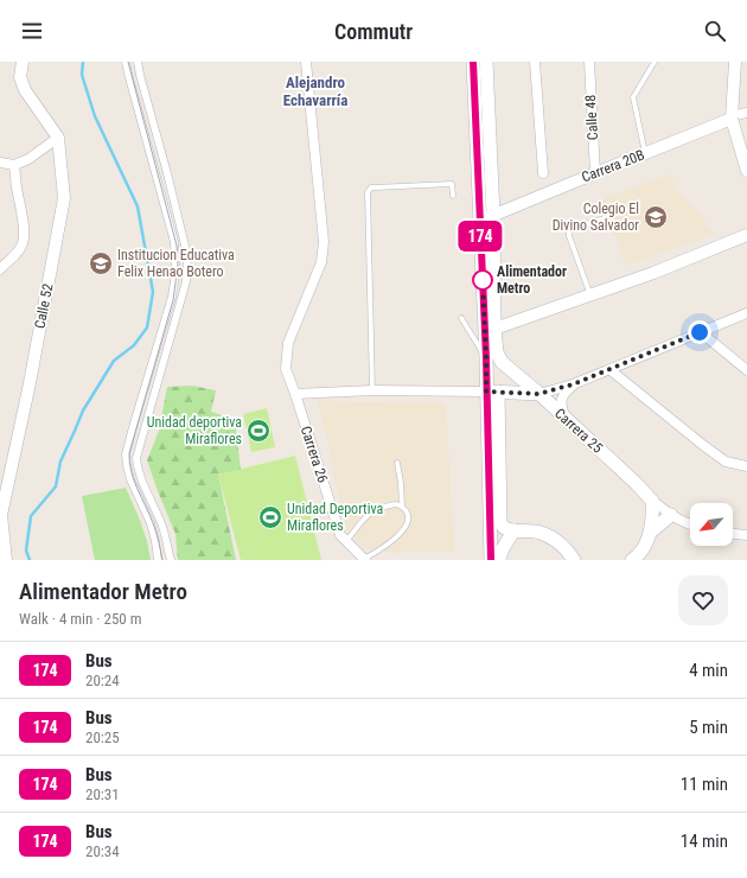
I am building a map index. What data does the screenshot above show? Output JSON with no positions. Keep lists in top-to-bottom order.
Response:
{
  "streets": {
    "main road": ["Carrera 25"],
    "street": [
      "Calle 48",
      "Carrera 20B",
      "Calle 52",
      "Carrera 26"
    ]
  },
  "crossings": [
    ["Calle 48", "Carrera 20B"]
  ],
  "districts": ["Alejandro Echavarría"],
  "places": {
    "school or university": ["Colegio El Divino Salvador", "Institucion Educativa Felix Henao Botero"],
    "other": ["Alimentador Metro"],
    "sports": ["Unidad deportiva Miraflores", "Unidad Deportiva Miraflores"]
  },
  "lines": ["bus line 174"],
  "north": "bottom left",
  "page": {
    "header": "Commutr",
    "on_map": "174",
    "heading": ["Alimentador Metro", "Walk · 4 min · 250 m"],
    "list": [
      {
        "mark": "174",
        "name": "Bus",
        "note": "20:24",
        "value": "4 min"
      },
      {
        "mark": "174",
        "name": "Bus",
        "note": "20:25",
        "value": "5 min"
      },
      {
        "mark": "174",
        "name": "Bus",
        "note": "20:31",
        "value": "11 min"
      },
      {
        "mark": "174",
        "name": "Bus",
        "note": "20:34",
        "value": "14 min"
      }
    ]
  }
}
